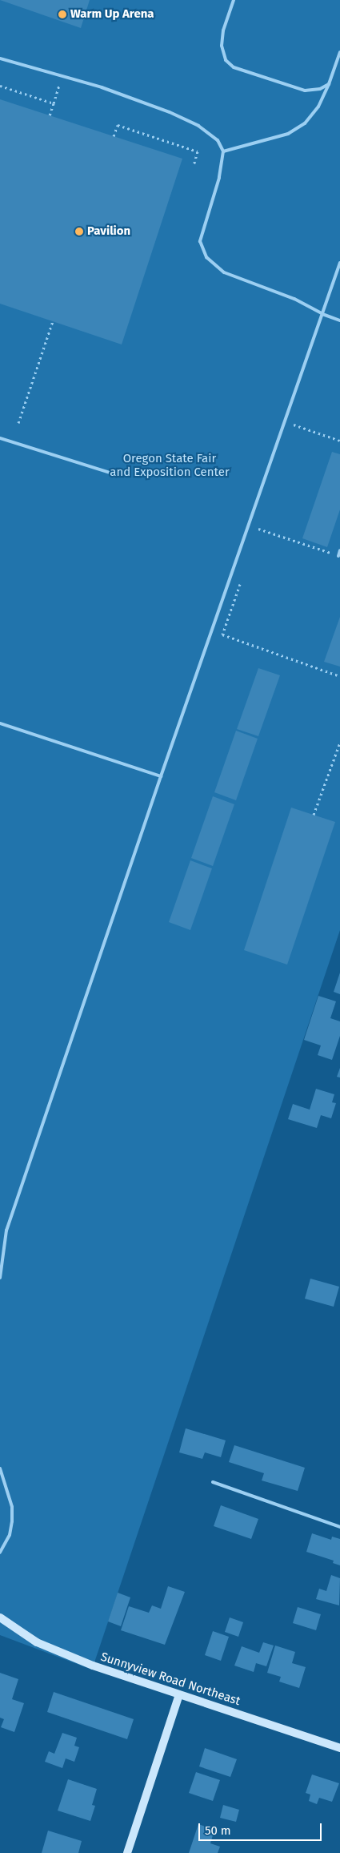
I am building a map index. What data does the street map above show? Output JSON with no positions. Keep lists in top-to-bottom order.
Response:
{
  "streets": {
    "main road": ["Sunnyview Road Northeast"]
  },
  "parks": ["Oregon State Fair and Exposition Center"],
  "places": ["Warm Up Arena", "Pavilion"],
  "scale_bar": "50 m"
}
